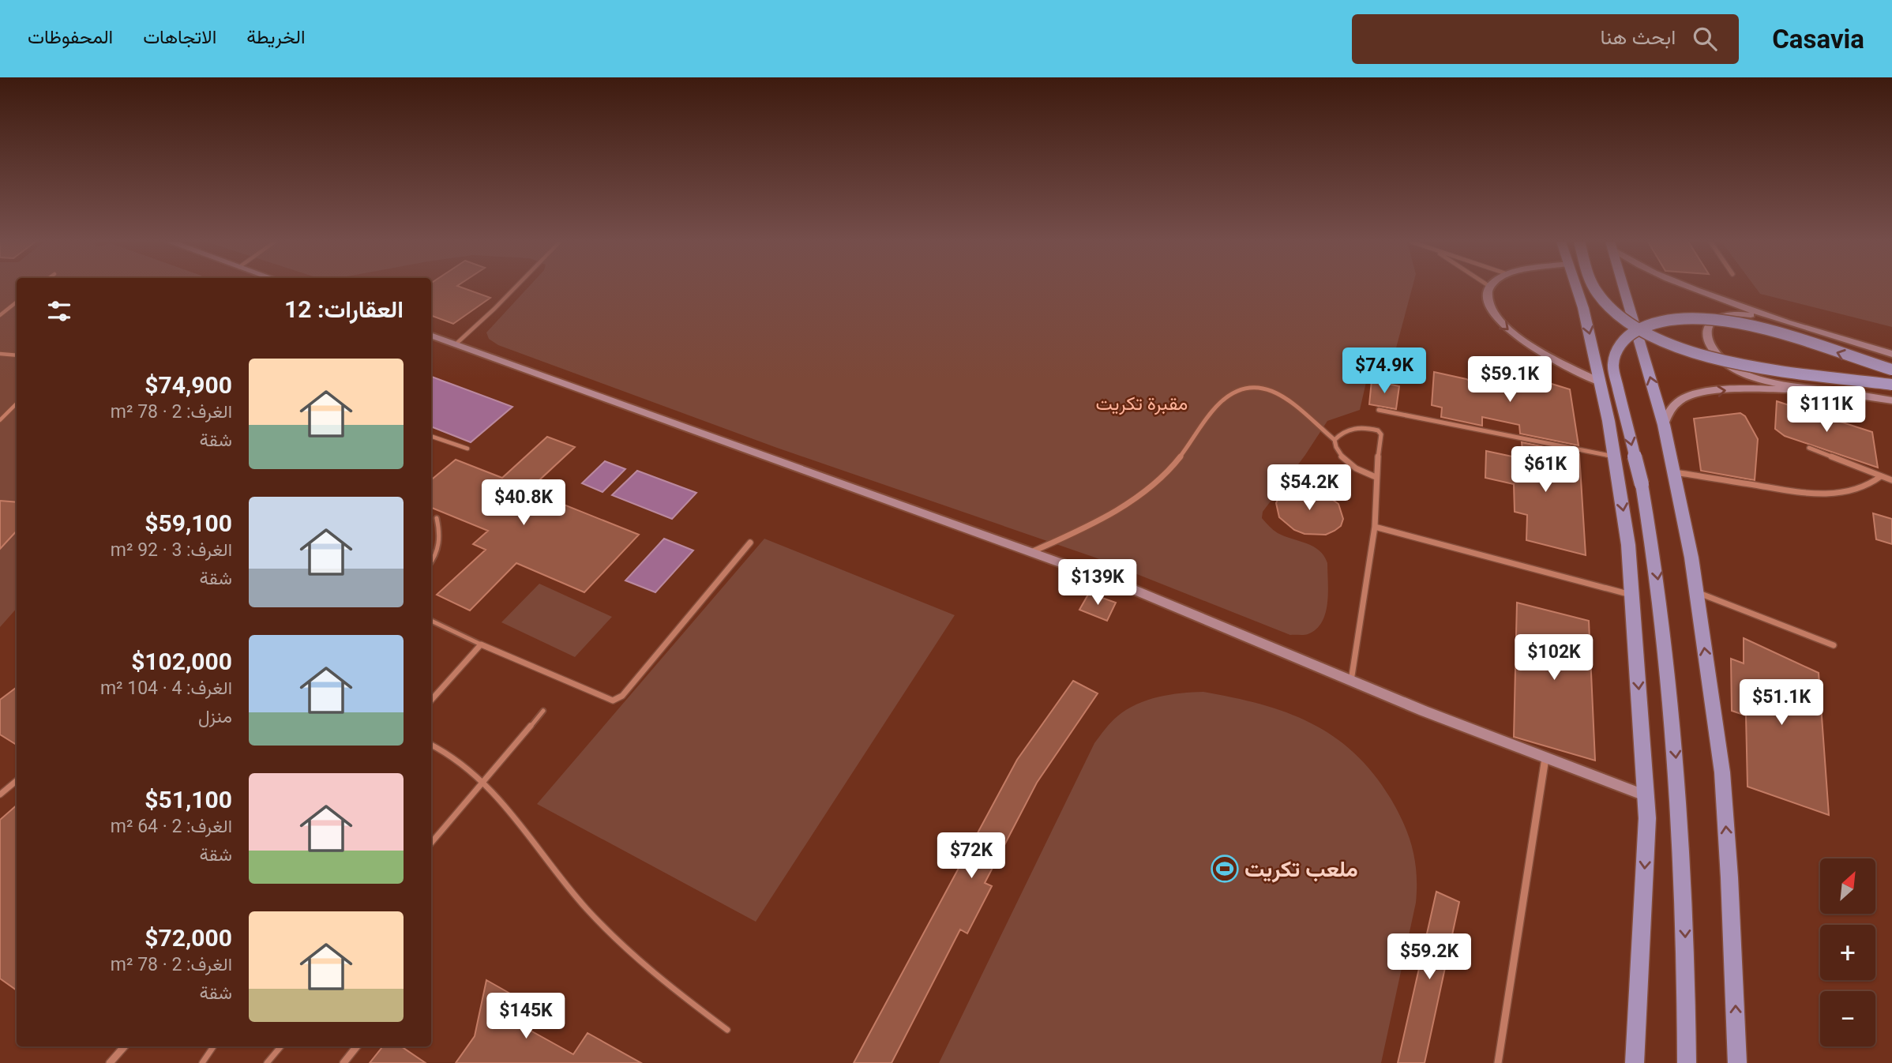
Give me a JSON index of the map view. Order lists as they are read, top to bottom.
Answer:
{
  "parks": ["مقبرة تكريت"],
  "places": {
    "sports": ["ملعب تكريت"]
  },
  "north": "top right",
  "page": {
    "header": "Casavia",
    "search": "ابحث هنا",
    "nav": ["الخريطة", "الاتجاهات", "المحفوظات"],
    "heading": "العقارات: 12",
    "list": [
      {
        "name": "$74,900",
        "note": "الغرف: 2 · 78 m² · شقة"
      },
      {
        "name": "$59,100",
        "note": "الغرف: 3 · 92 m² · شقة"
      },
      {
        "name": "$102,000",
        "note": "الغرف: 4 · 104 m² · منزل"
      },
      {
        "name": "$51,100",
        "note": "الغرف: 2 · 64 m² · شقة"
      },
      {
        "name": "$72,000",
        "note": "الغرف: 2 · 78 m² · شقة"
      }
    ],
    "price": [
      "$74.9K",
      "$59.1K",
      "$111K",
      "$61K",
      "$54.2K",
      "$40.8K",
      "$139K",
      "$102K",
      "$51.1K",
      "$72K",
      "$59.2K",
      "$145K"
    ],
    "map_buttons": ["+", "−"]
  }
}
